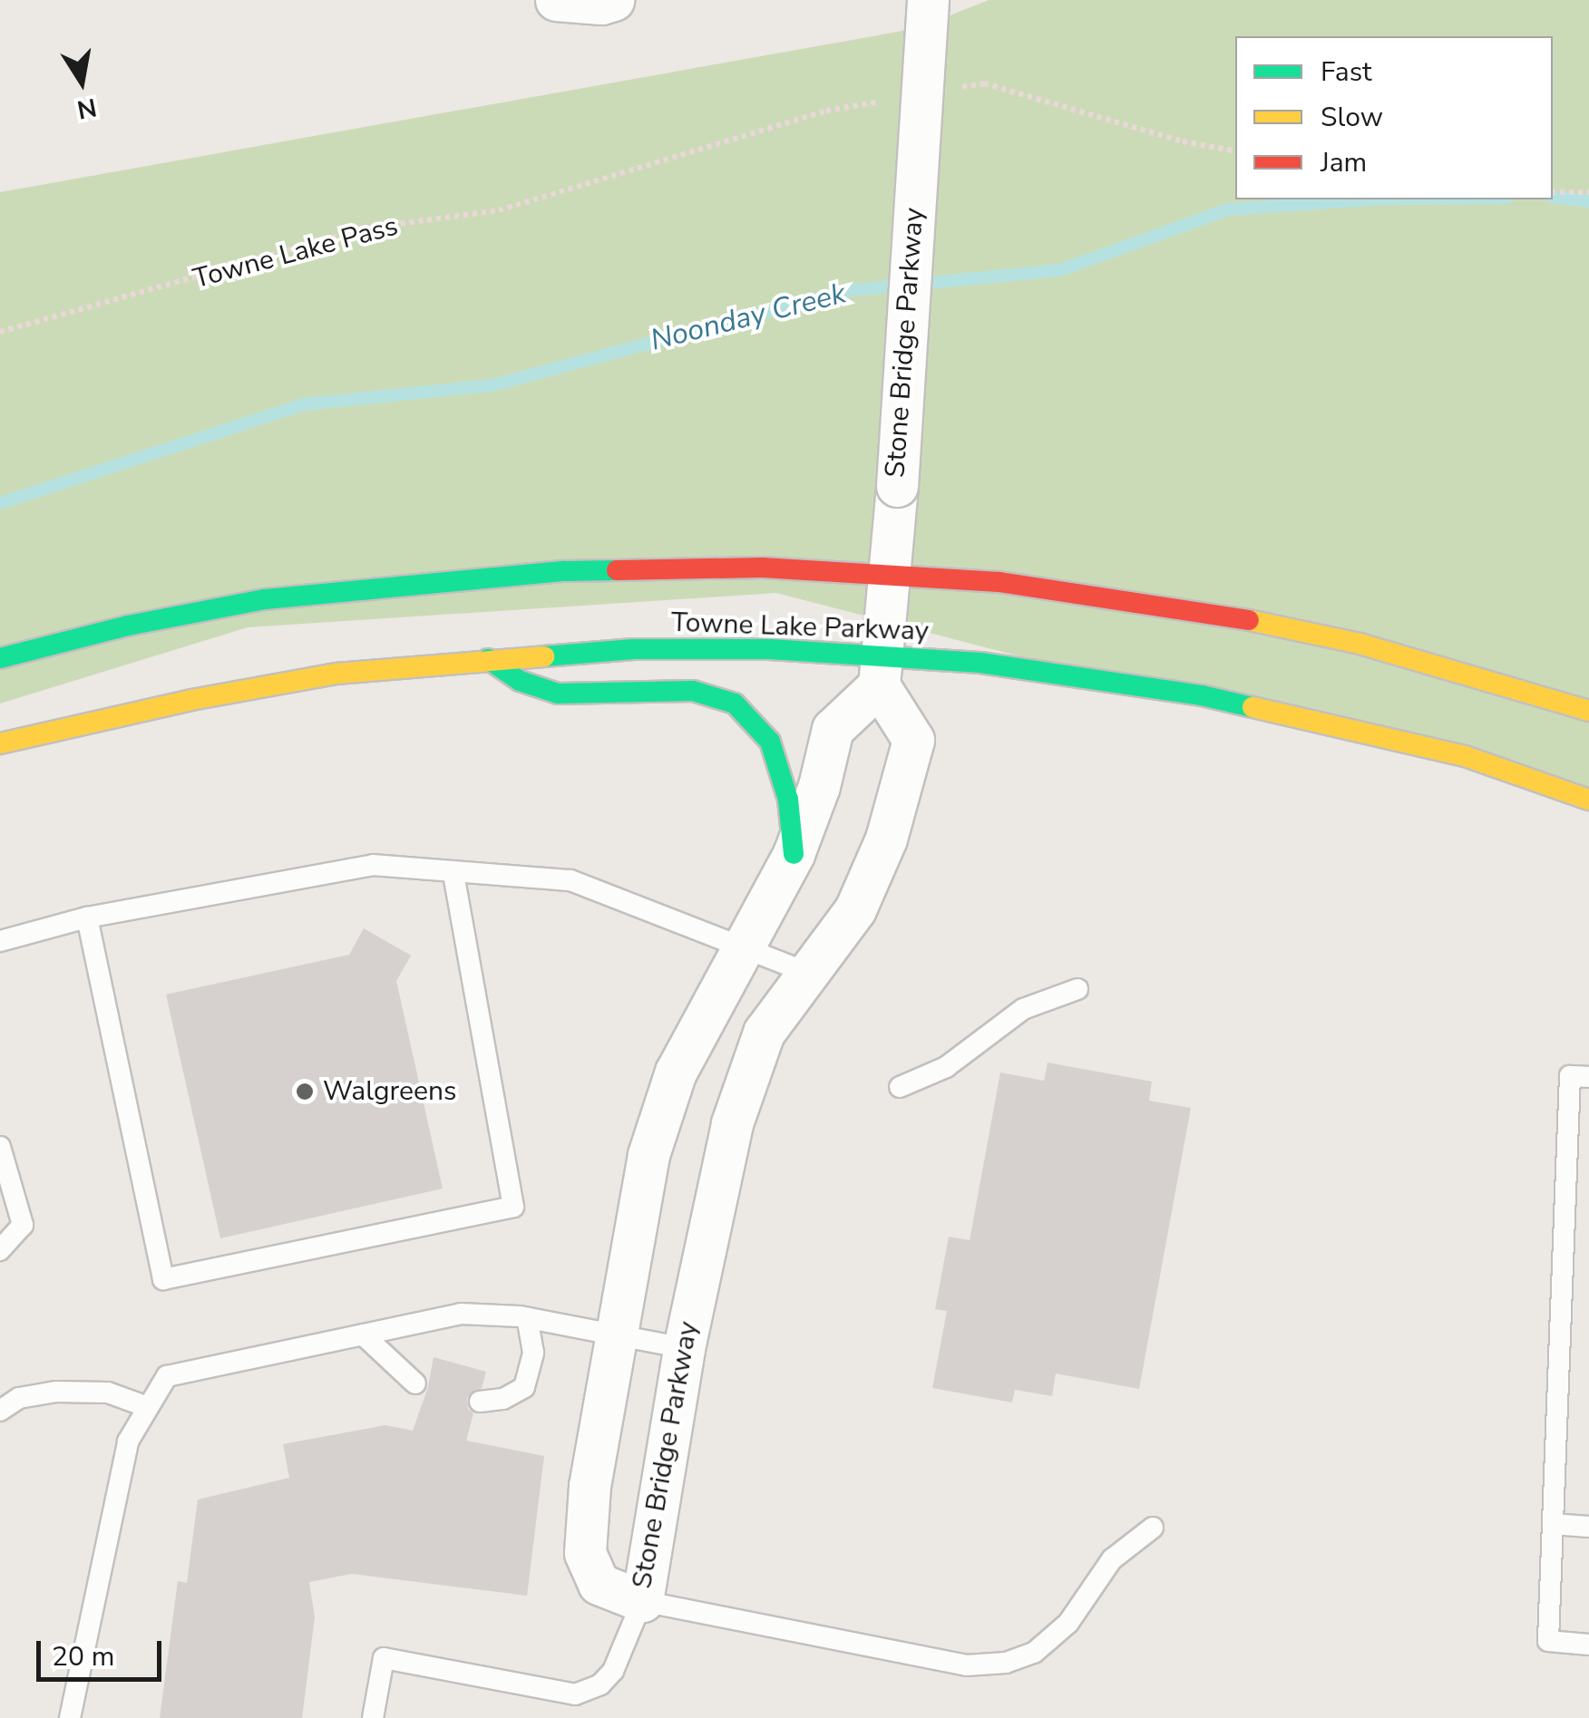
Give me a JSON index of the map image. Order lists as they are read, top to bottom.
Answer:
{
  "streets": {
    "main road": ["Towne Lake Parkway"],
    "street": ["Stone Bridge Parkway"],
    "path": ["Towne Lake Pass"]
  },
  "crossings": [
    ["Stone Bridge Parkway", "Towne Lake Parkway"]
  ],
  "water": ["Noonday Creek"],
  "places": ["Walgreens"],
  "legend": ["Fast", "Slow", "Jam"],
  "scale_bar": "20 m",
  "north": "bottom"
}
